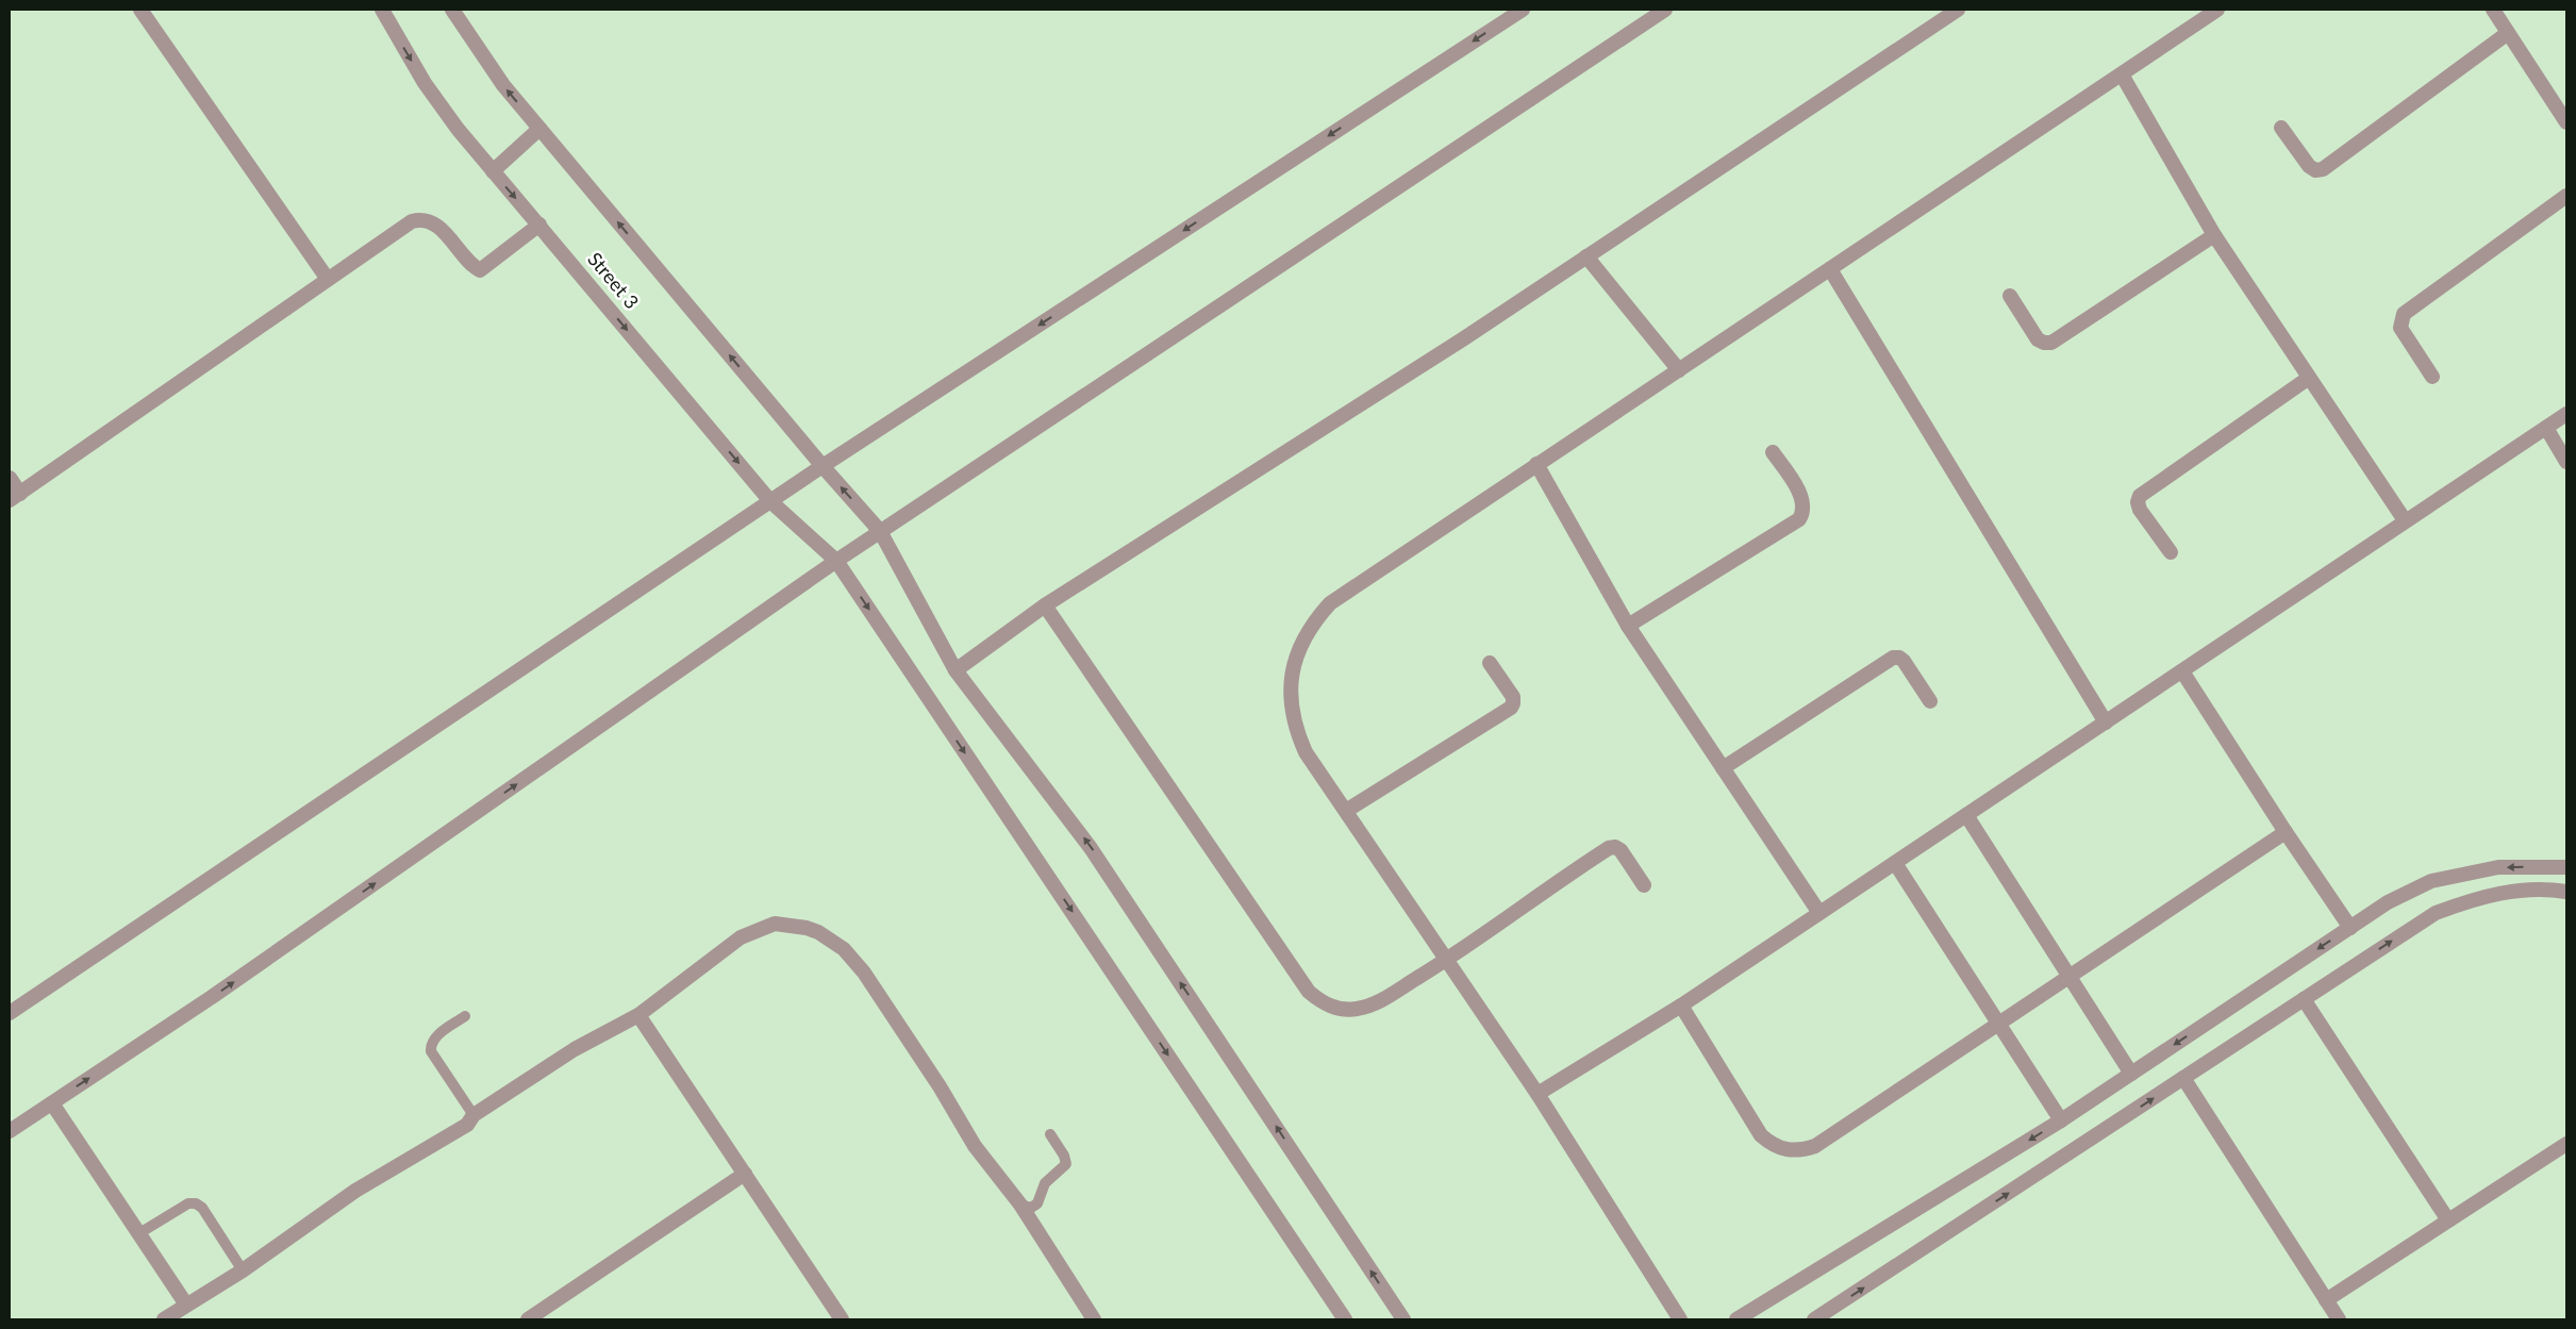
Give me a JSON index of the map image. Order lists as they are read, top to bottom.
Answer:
{
  "streets": {
    "street": ["Street 3"]
  }
}
